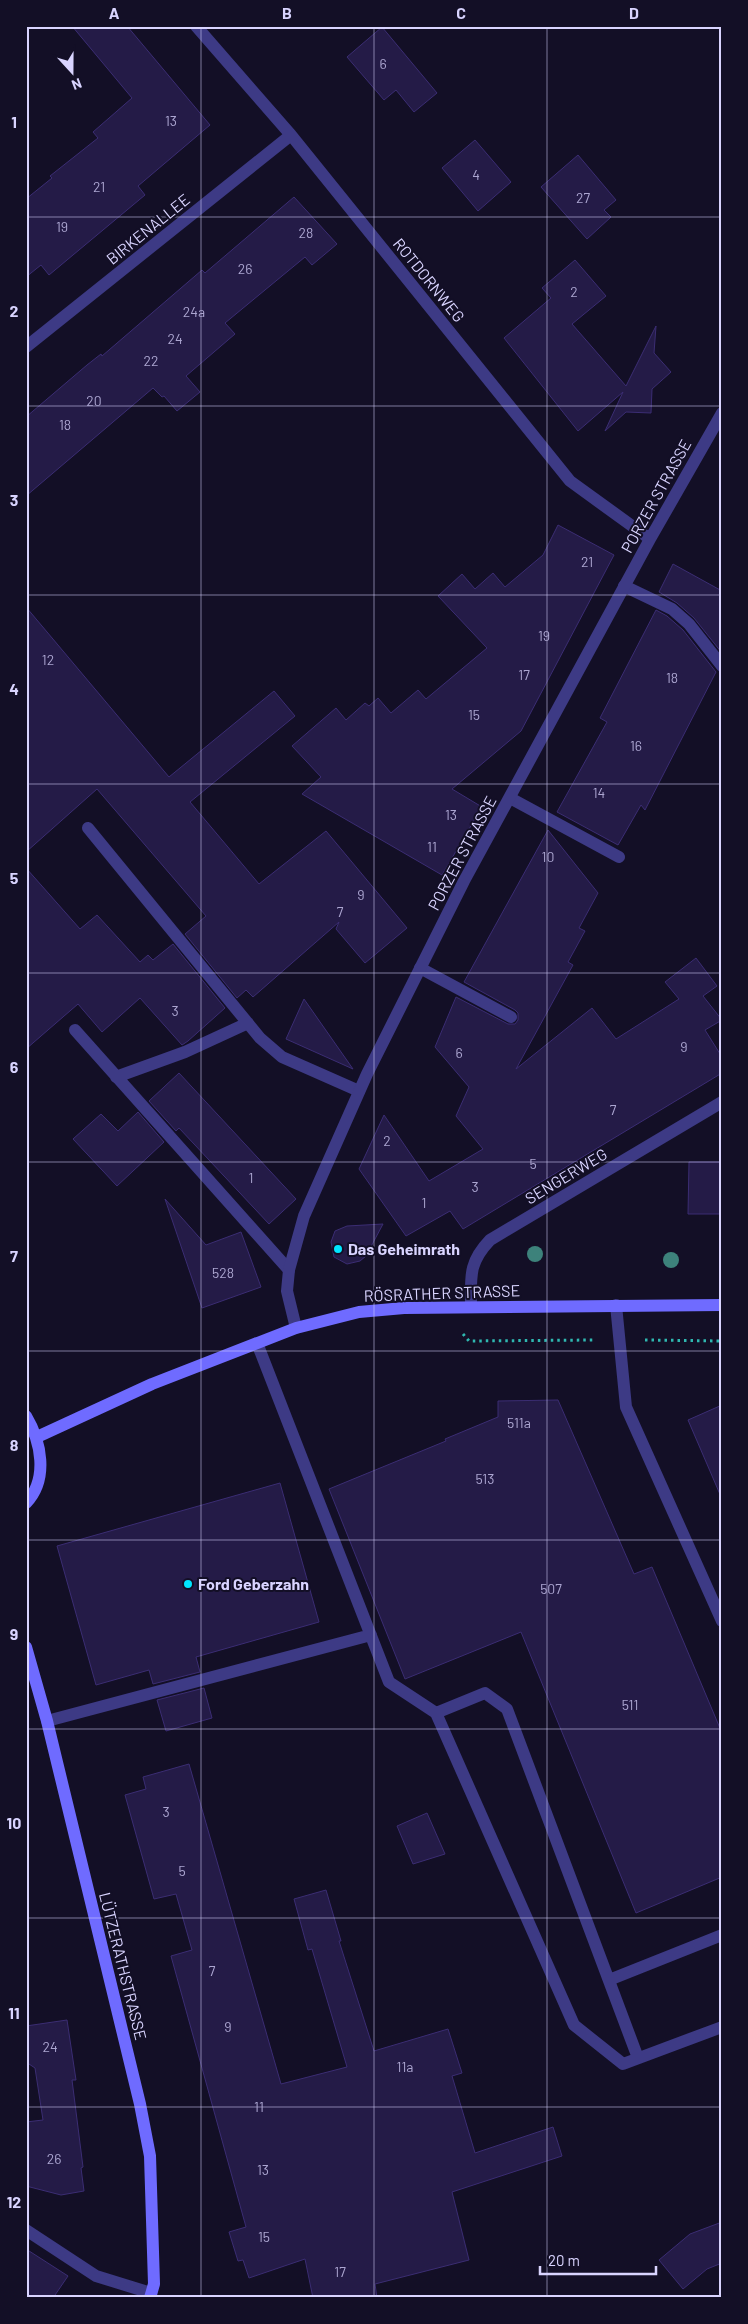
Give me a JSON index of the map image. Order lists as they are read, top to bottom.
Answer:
{
  "streets": {
    "main road": ["RÖSRATHER STRASSE", "LÜTZERATHSTRASSE"],
    "street": [
      "BIRKENALLEE",
      "ROTDORNWEG",
      "PORZER STRASSE",
      "SENGERWEG"
    ]
  },
  "crossings": [
    ["BIRKENALLEE", "ROTDORNWEG"],
    ["ROTDORNWEG", "PORZER STRASSE"],
    ["PORZER STRASSE", "RÖSRATHER STRASSE"],
    ["SENGERWEG", "RÖSRATHER STRASSE"]
  ],
  "places": ["Das Geheimrath", "Ford Geberzahn"],
  "house_numbers": [
    "6",
    "13",
    "4",
    "21",
    "27",
    "19",
    "28",
    "26",
    "2",
    "24a",
    "24",
    "22",
    "20",
    "18",
    "21",
    "19",
    "12",
    "17",
    "18",
    "15",
    "16",
    "14",
    "13",
    "11",
    "10",
    "9",
    "7",
    "3",
    "9",
    "6",
    "7",
    "2",
    "5",
    "1",
    "3",
    "1",
    "528",
    "511a",
    "513",
    "507",
    "511",
    "3",
    "5",
    "7",
    "9",
    "24",
    "11a",
    "11",
    "26",
    "13",
    "15",
    "17"
  ],
  "scale_bar": "20 m",
  "north": "bottom",
  "grid": {
    "columns": [
      "A",
      "B",
      "C",
      "D"
    ],
    "rows": [
      "1",
      "2",
      "3",
      "4",
      "5",
      "6",
      "7",
      "8",
      "9",
      "10",
      "11",
      "12"
    ]
  }
}
